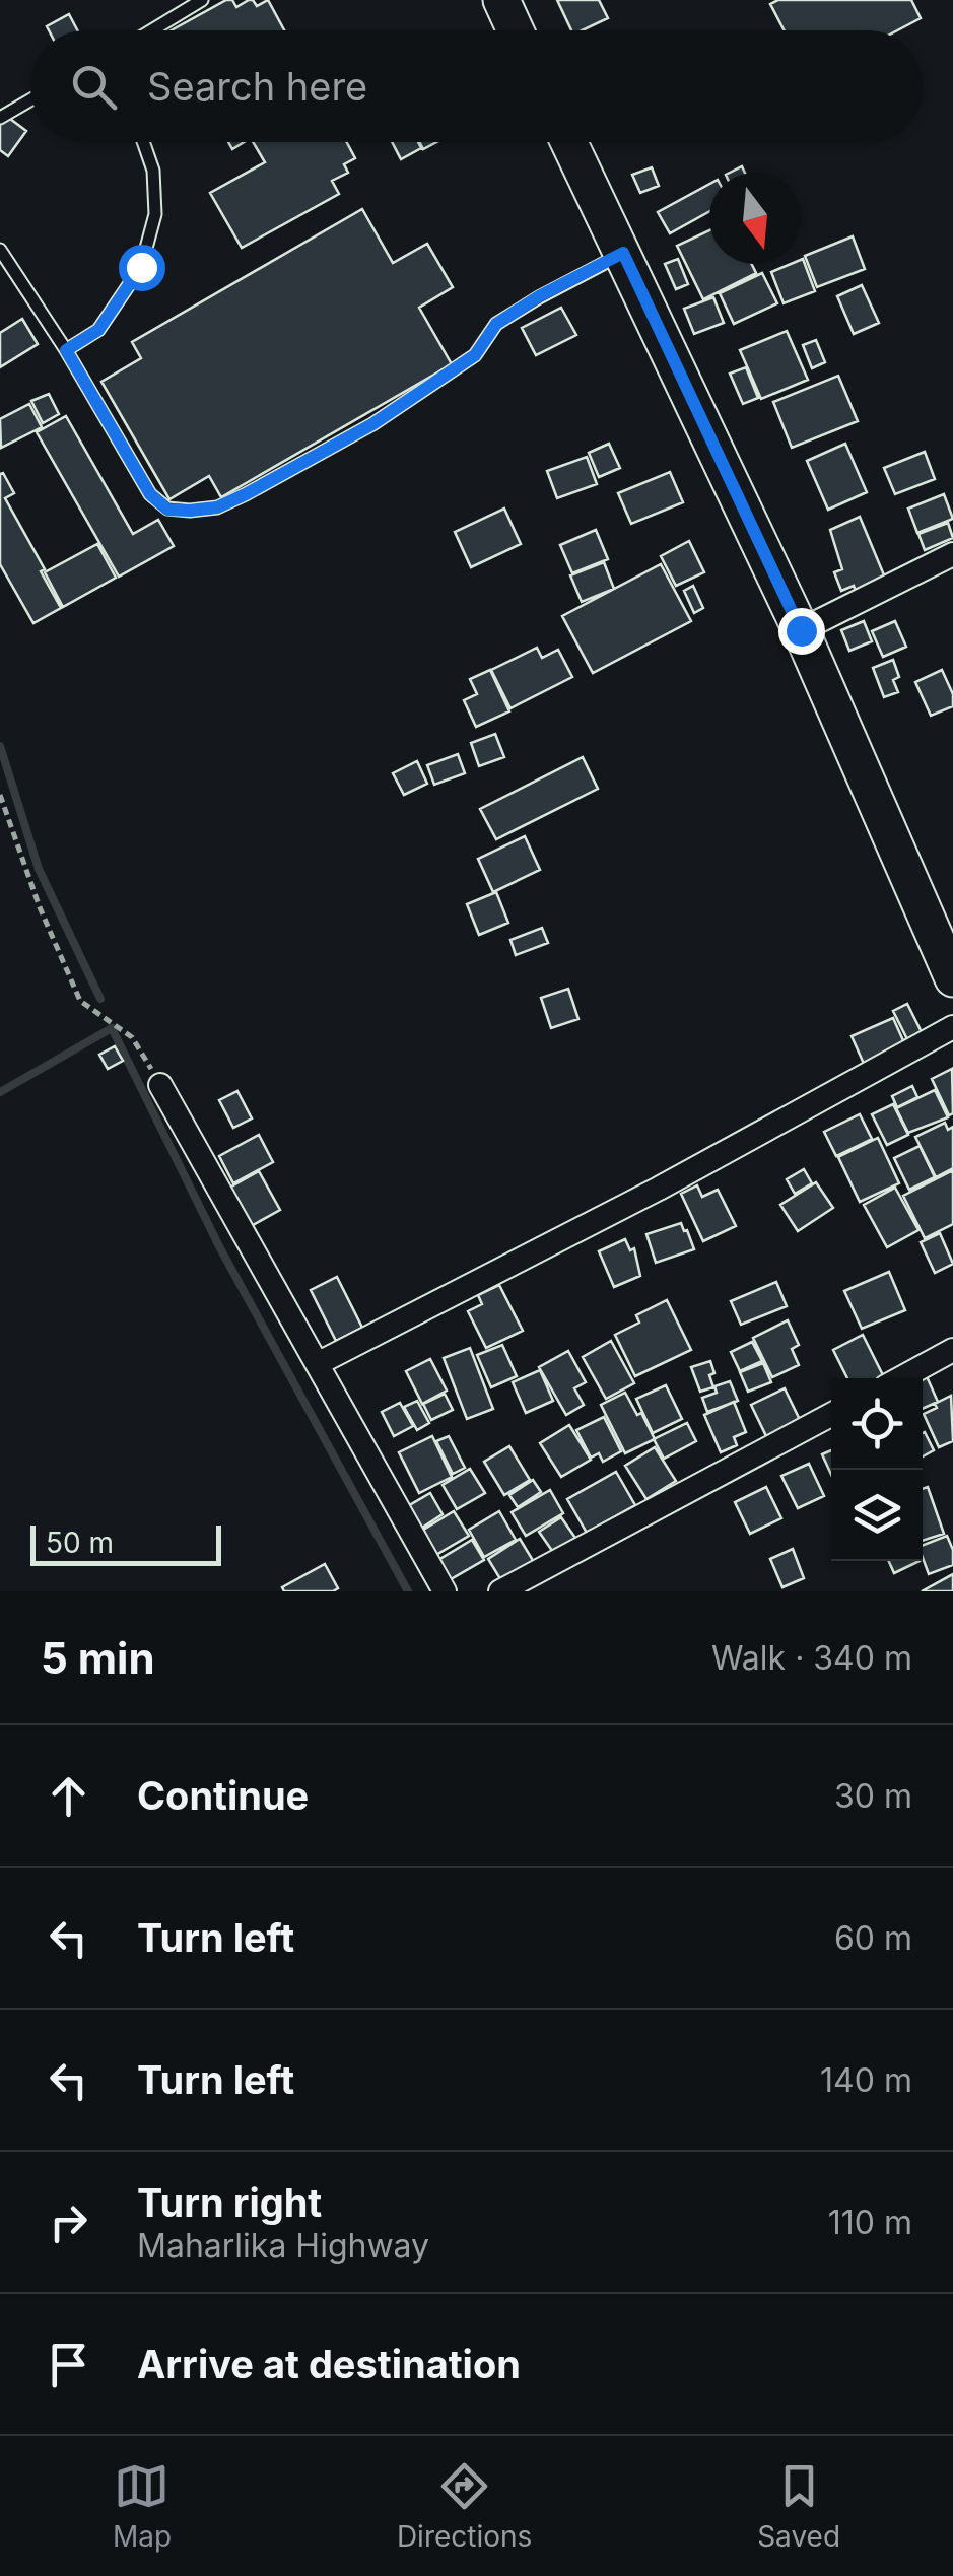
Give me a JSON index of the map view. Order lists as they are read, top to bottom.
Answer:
{
  "scale_bar": "50 m",
  "north": "bottom",
  "page": {
    "search": "Search here",
    "scale": "50 m",
    "heading": ["5 min", "Walk · 340 m"],
    "list": [
      ["Continue", "30 m"],
      ["Turn left", "60 m"],
      ["Turn left", "140 m"],
      ["Turn right", "Maharlika Highway", "110 m"],
      "Arrive at destination"
    ],
    "nav": ["Map", "Directions", "Saved"]
  }
}
